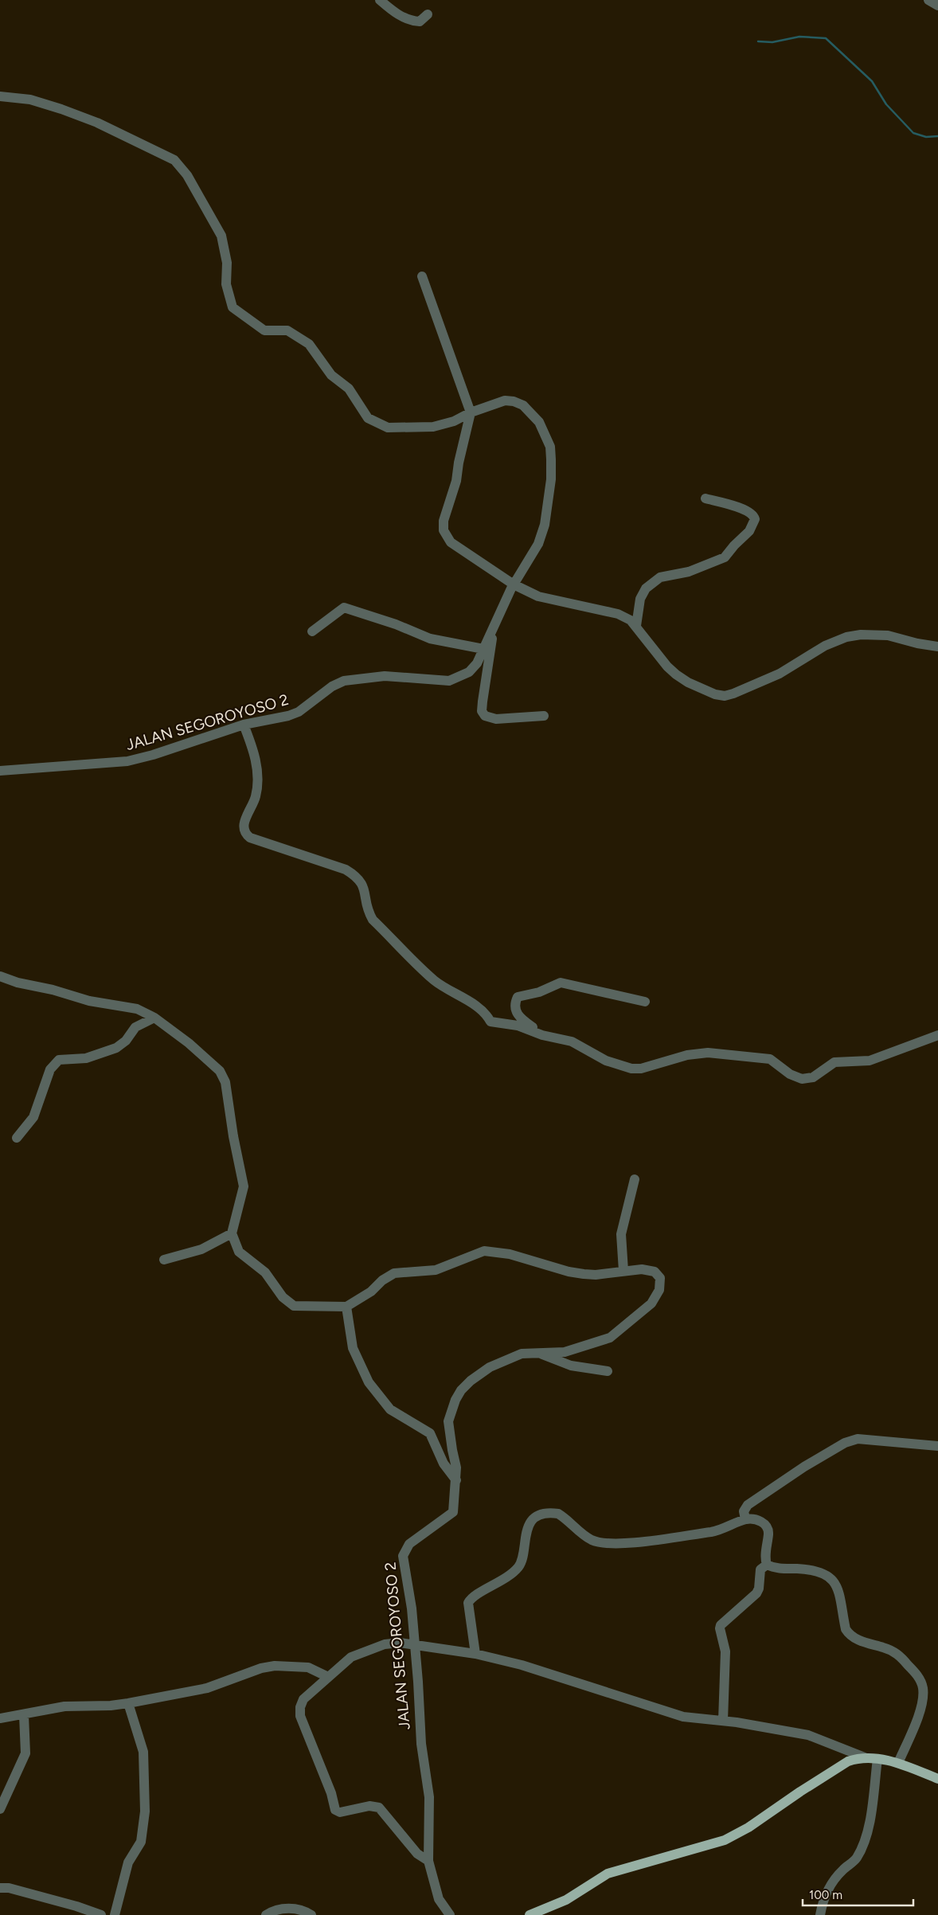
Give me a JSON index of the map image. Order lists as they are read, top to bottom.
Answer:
{
  "streets": {
    "street": ["JALAN SEGOROYOSO 2"]
  },
  "scale_bar": "100 m"
}
